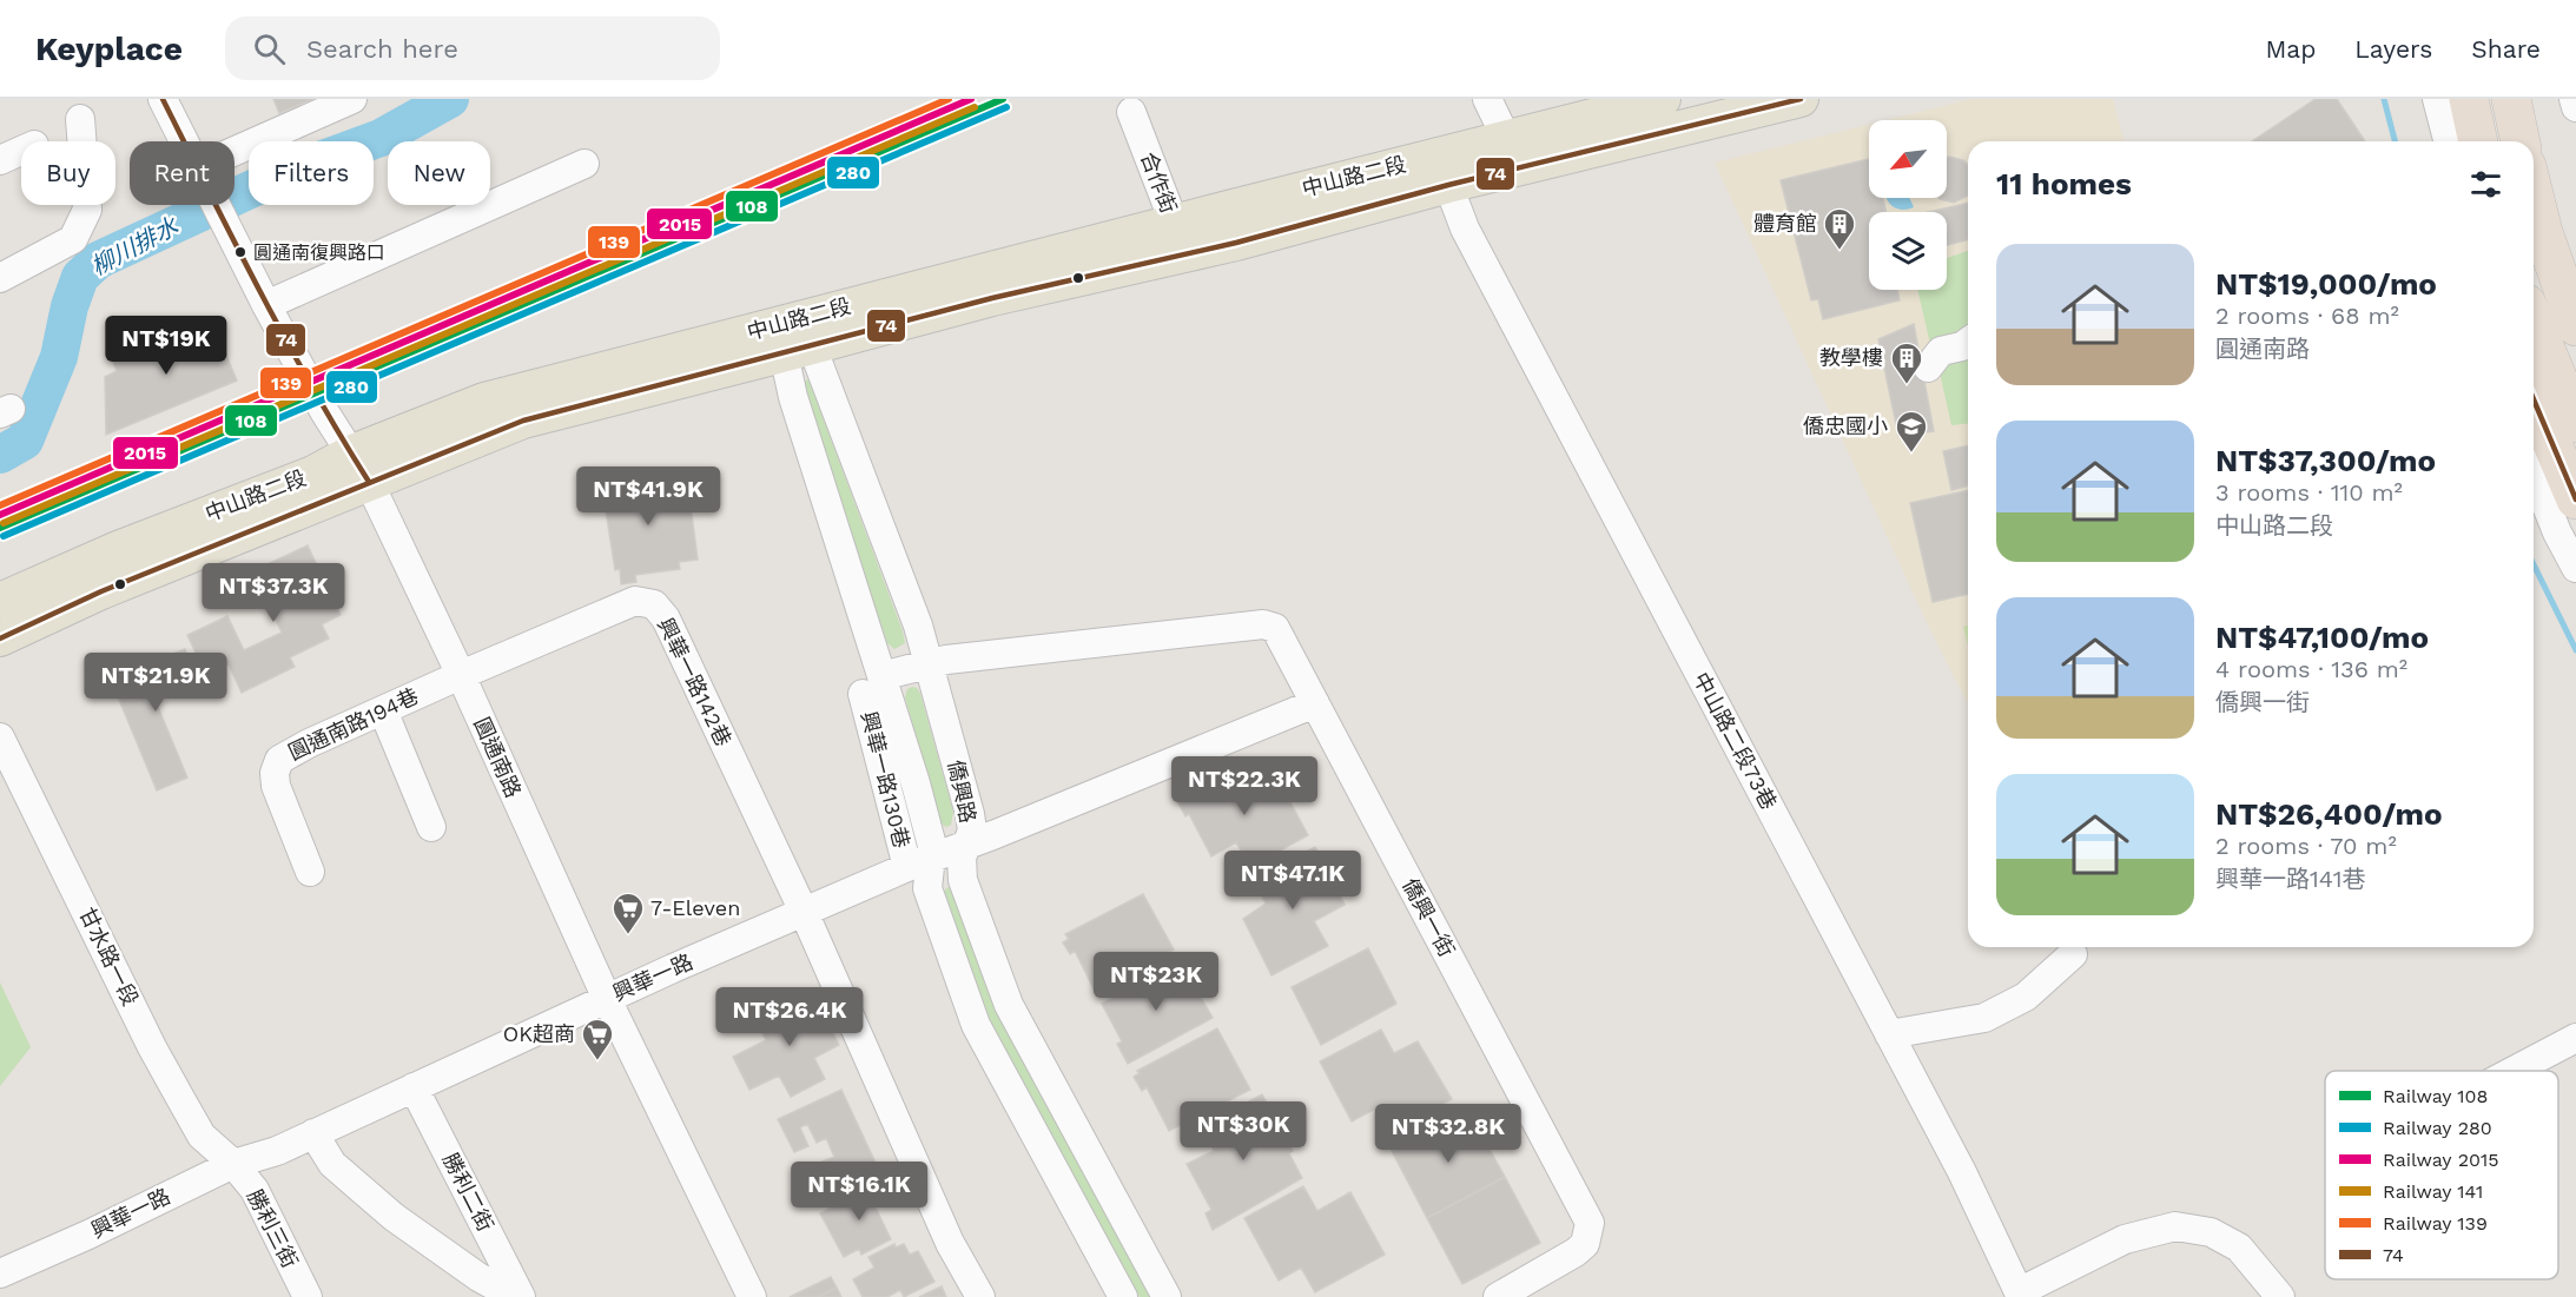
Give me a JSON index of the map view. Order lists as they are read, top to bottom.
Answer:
{
  "streets": {
    "main road": ["中山路二段"],
    "street": [
      "合作街",
      "興華一路142巷",
      "圓通南路194巷",
      "中山路二段73巷",
      "圓通南路",
      "僑興路",
      "僑興一街",
      "甘水路一段",
      "興華一路",
      "勝利二街",
      "勝利三街"
    ]
  },
  "crossings": [
    ["中山路二段", "合作街"],
    ["中山路二段", "中山路二段73巷"],
    ["中山路二段", "圓通南路"],
    ["中山路二段", "僑興路"],
    ["興華一路142巷", "圓通南路194巷"],
    ["興華一路142巷", "圓通南路"],
    ["興華一路142巷", "興華一路"],
    ["圓通南路194巷", "圓通南路"],
    ["圓通南路", "興華一路"],
    ["僑興路", "僑興一街"],
    ["僑興路", "興華一路"],
    ["僑興一街", "興華一路"],
    ["甘水路一段", "興華一路"],
    ["甘水路一段", "勝利三街"],
    ["興華一路", "勝利二街"],
    ["興華一路", "勝利三街"]
  ],
  "water": ["柳川排水"],
  "places": {
    "building": ["體育館", "教學樓"],
    "other": ["圓通南復興路口"],
    "school or university": ["僑忠國小"],
    "supermarket": ["7-Eleven", "OK超商"]
  },
  "lines": [
    "rail line 108",
    "rail line 2015",
    "rail line 139",
    "transit line 74",
    "rail line 280",
    "rail line 141"
  ],
  "legend": [
    "Railway 108",
    "Railway 280",
    "Railway 2015",
    "Railway 141",
    "Railway 139",
    "74"
  ],
  "north": "bottom left",
  "page": {
    "header": "Keyplace",
    "search": "Search here",
    "nav": ["Map", "Layers", "Share"],
    "chip": [
      "Buy",
      "Rent",
      "Filters",
      "New"
    ],
    "heading": "11 homes",
    "list": [
      {
        "name": "NT$19,000/mo",
        "note": "2 rooms · 68 m² · 圓通南路"
      },
      {
        "name": "NT$37,300/mo",
        "note": "3 rooms · 110 m² · 中山路二段"
      },
      {
        "name": "NT$47,100/mo",
        "note": "4 rooms · 136 m² · 僑興一街"
      },
      {
        "name": "NT$26,400/mo",
        "note": "2 rooms · 70 m² · 興華一路141巷"
      }
    ],
    "price": [
      "NT$19K",
      "NT$41.9K",
      "NT$37.3K",
      "NT$21.9K",
      "NT$22.3K",
      "NT$47.1K",
      "NT$23K",
      "NT$26.4K",
      "NT$30K",
      "NT$32.8K",
      "NT$16.1K"
    ]
  }
}
